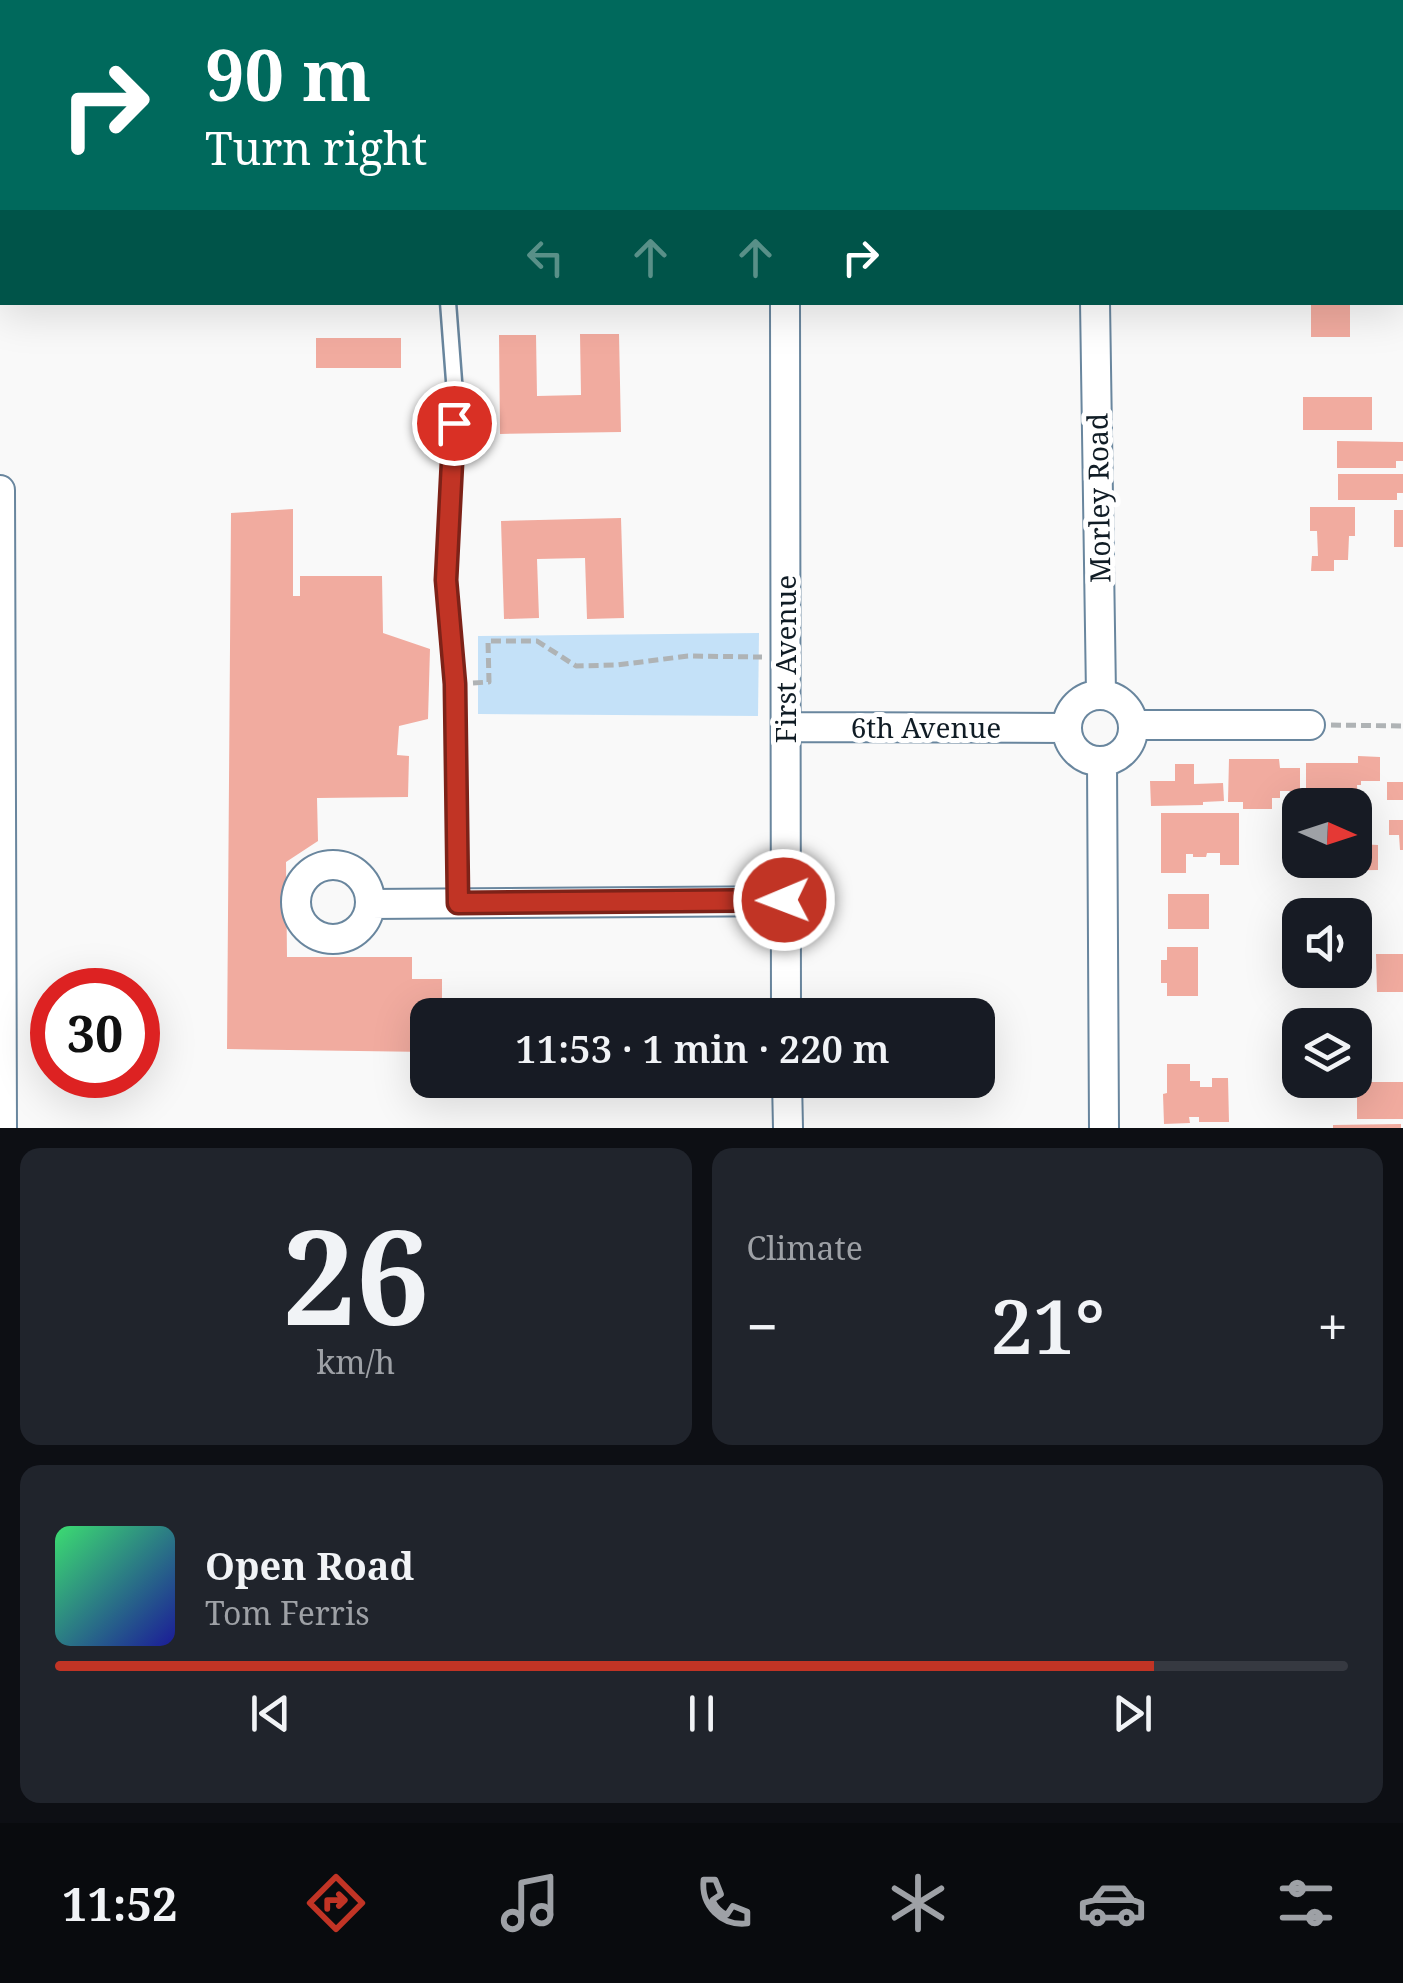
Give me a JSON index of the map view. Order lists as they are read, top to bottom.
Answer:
{
  "streets": {
    "street": ["Morley Road", "First Avenue", "6th Avenue"]
  },
  "crossings": [
    ["Morley Road", "6th Avenue"],
    ["First Avenue", "6th Avenue"]
  ],
  "north": "right",
  "page": {
    "turn": ["90 m", "Turn right"],
    "limit": "30",
    "trip": "11:53 · 1 min · 220 m",
    "tile": [
      ["26", "km/h"],
      "Climate"
    ],
    "heat": ["−", "21°", "+"],
    "song": ["Open Road", "Tom Ferris"],
    "tabs": "11:52"
  }
}
